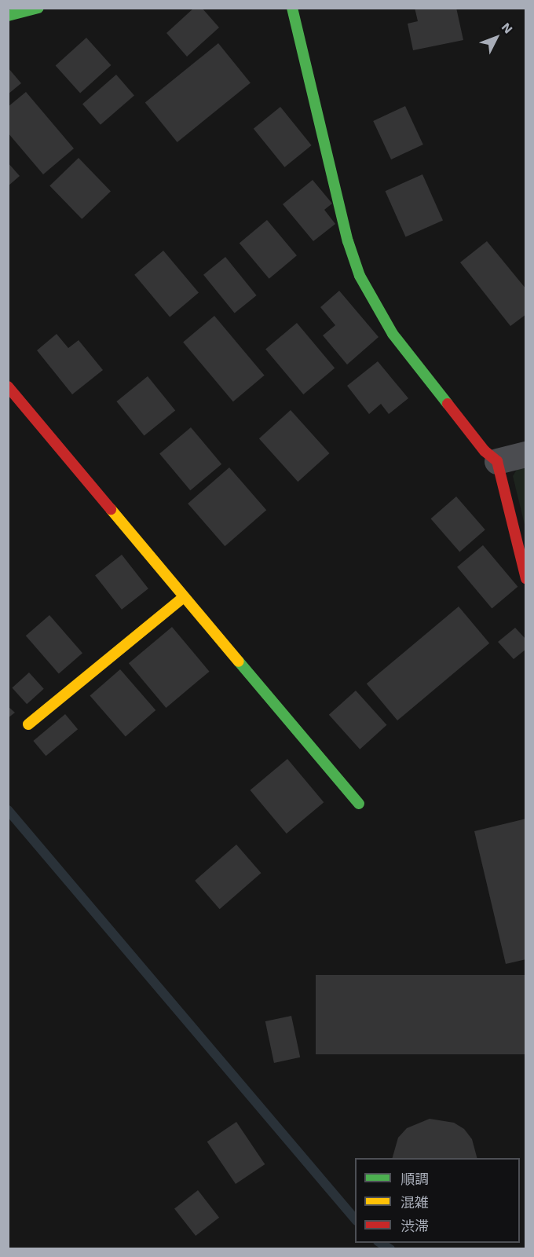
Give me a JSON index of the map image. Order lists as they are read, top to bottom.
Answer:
{
  "legend": ["順調", "混雑", "渋滞"],
  "north": "top right"
}
